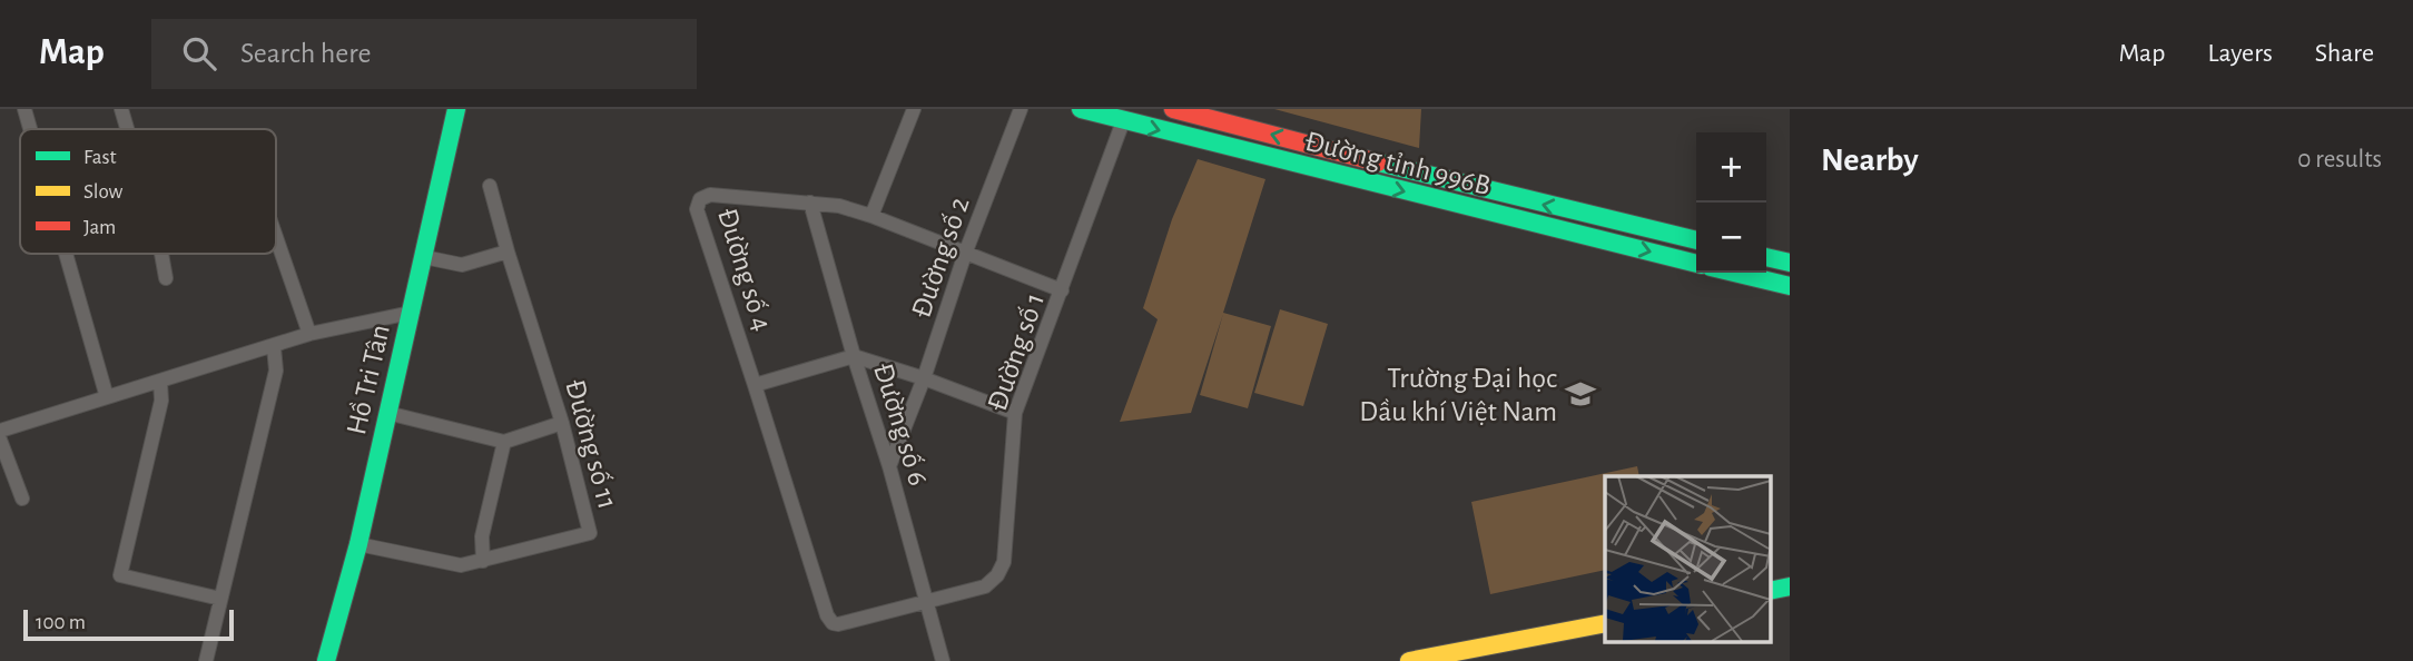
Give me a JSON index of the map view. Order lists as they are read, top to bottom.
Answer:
{
  "streets": {
    "main road": ["Đường tỉnh 996B", "Hồ Tri Tân"],
    "street": [
      "Đường số 2",
      "Đường số 4",
      "Đường số 1",
      "Đường số 6",
      "Đường số 11"
    ]
  },
  "crossings": [
    ["Đường tỉnh 996B", "Đường số 1"],
    ["Đường số 2", "Đường số 4"],
    ["Đường số 2", "Đường số 6"],
    ["Đường số 4", "Đường số 1"],
    ["Đường số 4", "Đường số 6"],
    ["Đường số 1", "Đường số 6"],
    ["Hồ Tri Tân", "Đường số 11"]
  ],
  "places": {
    "school or university": ["Trường Đại học Dầu khí Việt Nam"]
  },
  "legend": ["Fast", "Slow", "Jam"],
  "scale_bar": "100 m",
  "page": {
    "header": "Map",
    "search": "Search here",
    "nav": ["Map", "Layers", "Share"],
    "heading": ["Nearby", "0 results"],
    "map_buttons": ["+", "−"],
    "scale": "100 m"
  }
}
